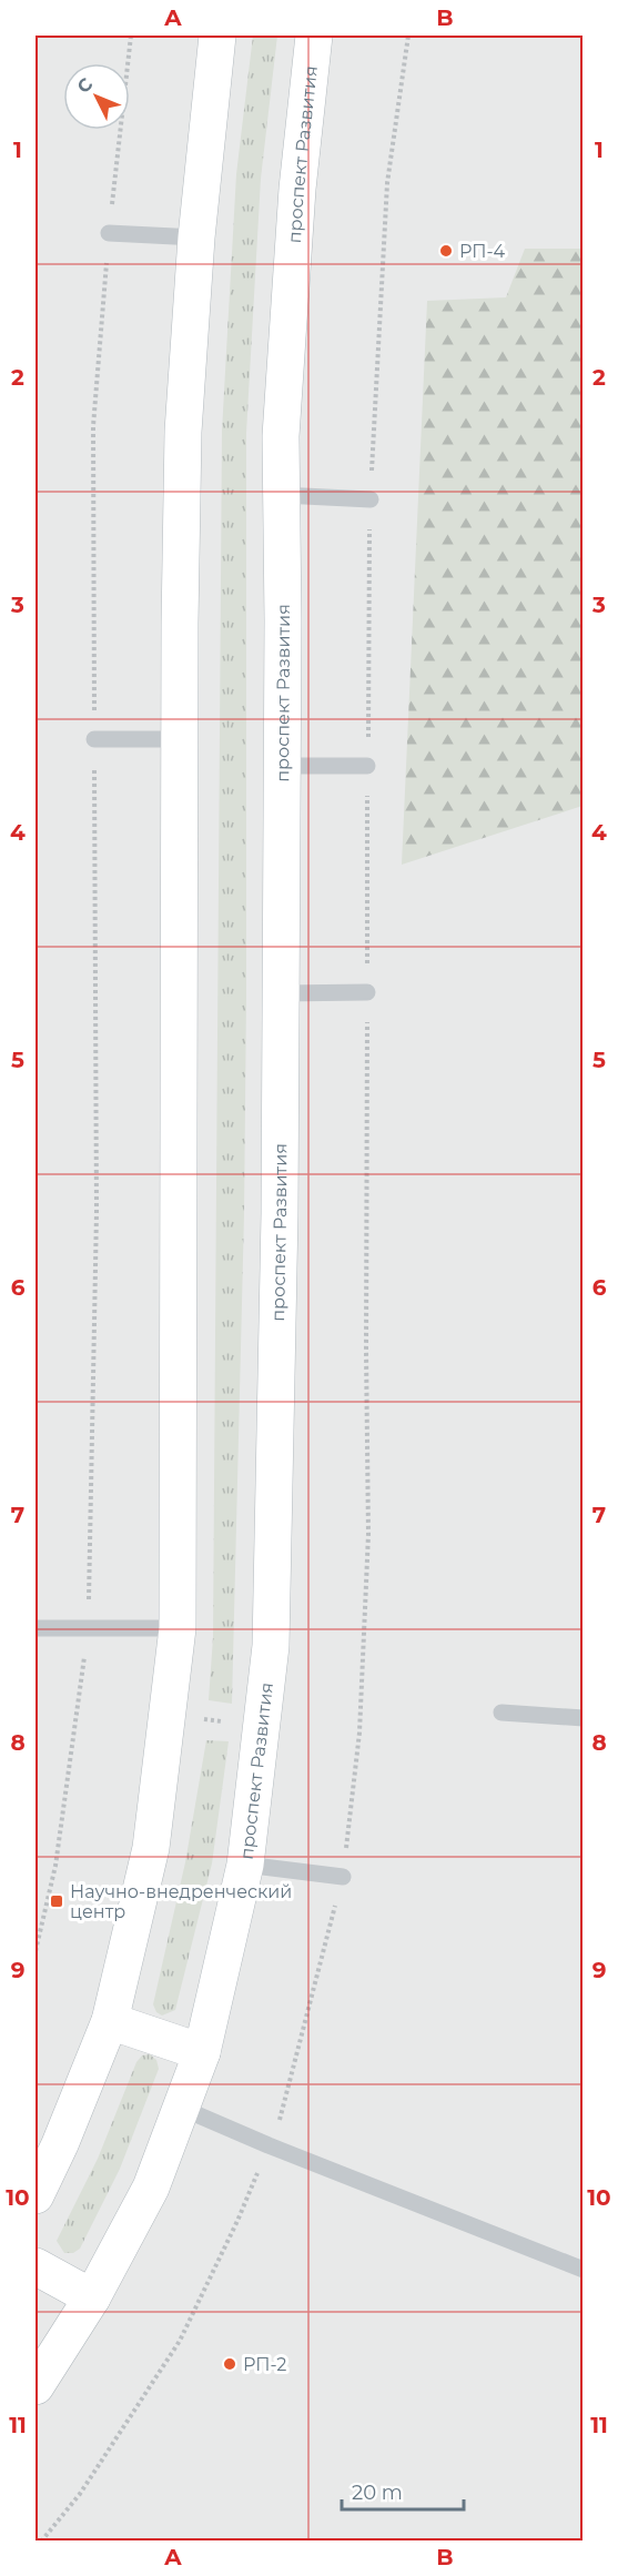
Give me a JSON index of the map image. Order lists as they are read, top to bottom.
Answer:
{
  "streets": {
    "street": ["проспект Развития"]
  },
  "places": {
    "other": ["РП-4", "РП-2"],
    "transit": ["Научно-внедренческий центр"]
  },
  "scale_bar": "20 m",
  "north": "top left",
  "grid": {
    "columns": ["A", "B"],
    "rows": [
      "1",
      "2",
      "3",
      "4",
      "5",
      "6",
      "7",
      "8",
      "9",
      "10",
      "11"
    ]
  }
}
